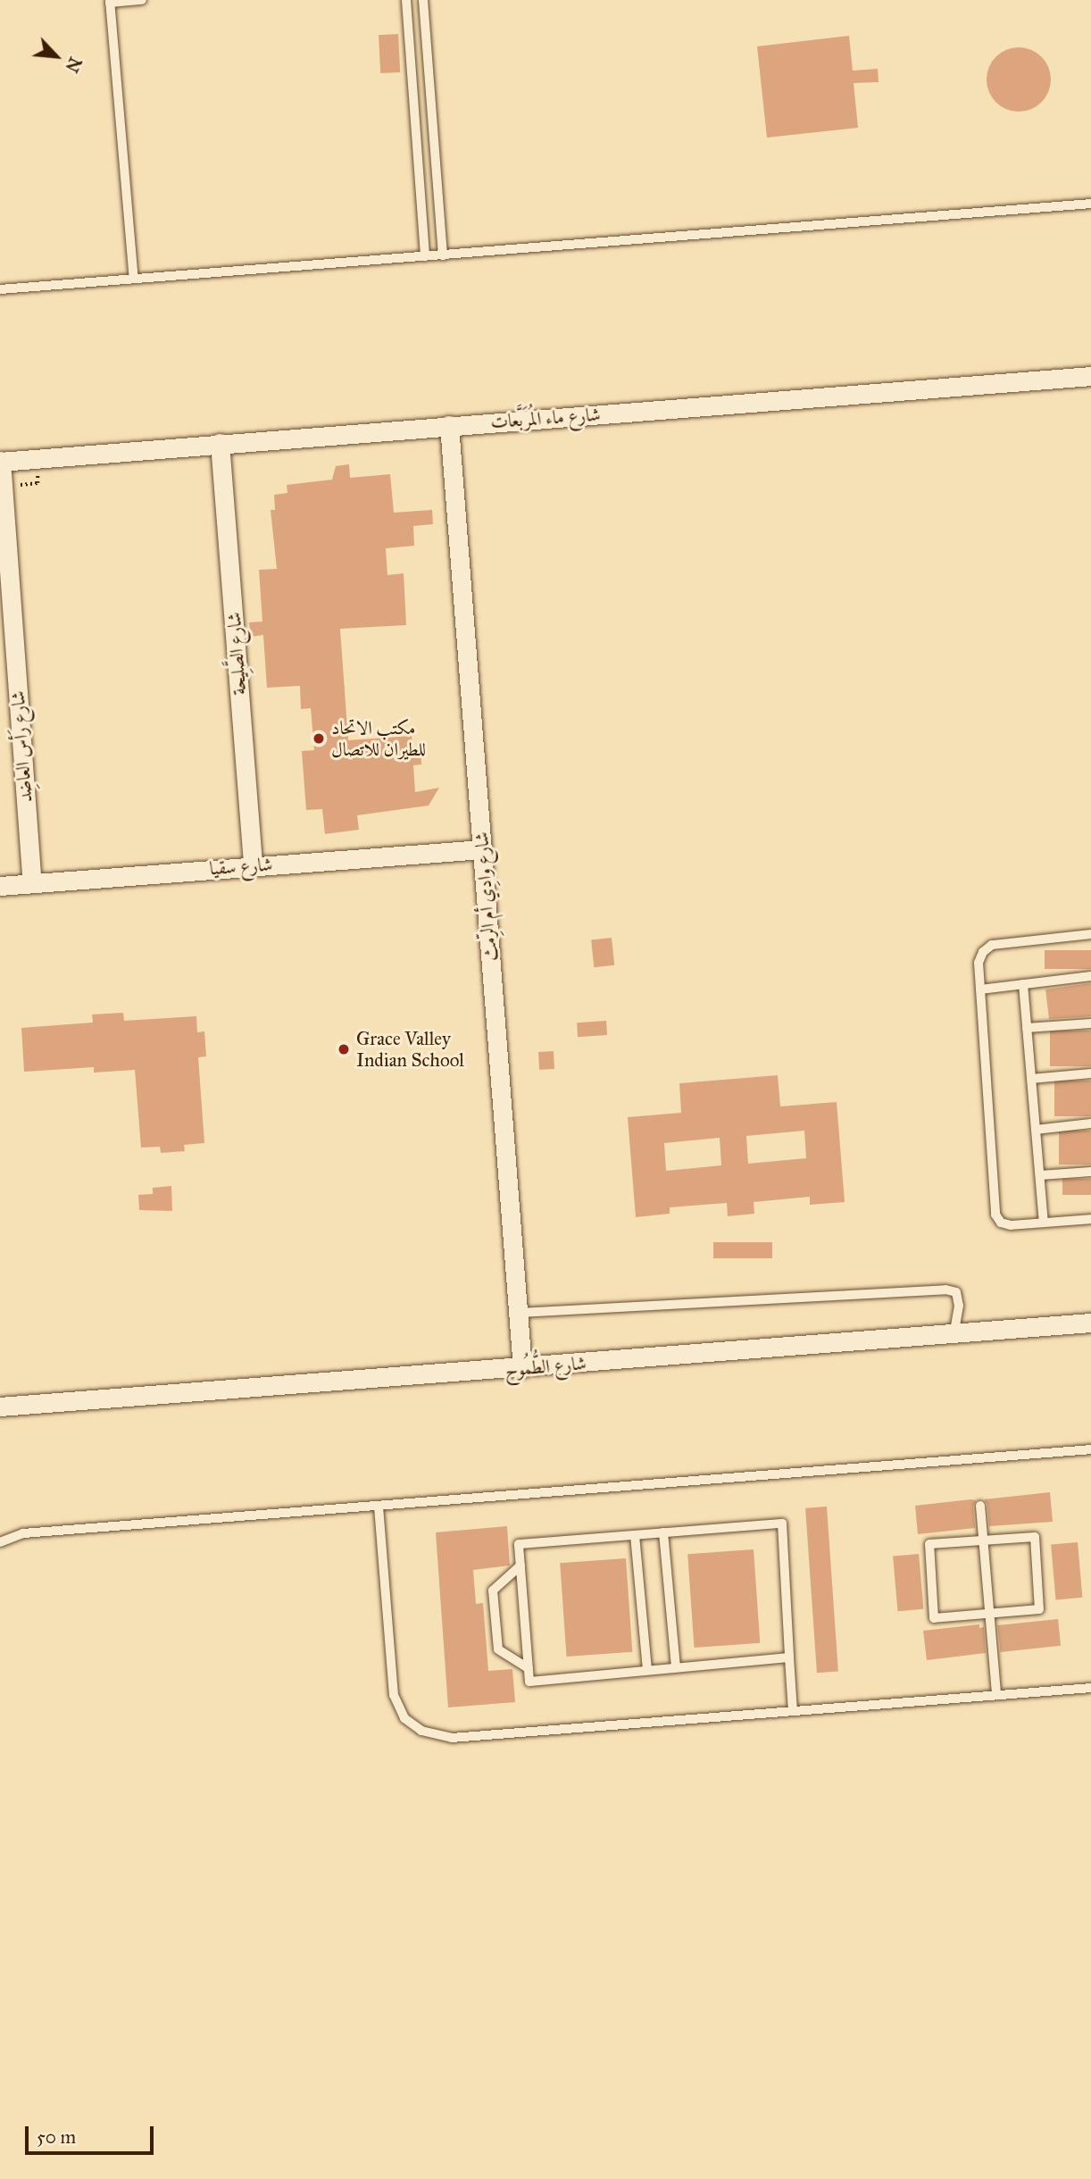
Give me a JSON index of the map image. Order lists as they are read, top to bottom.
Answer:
{
  "streets": {
    "street": [
      "شارع ماء المُرَبَّعات",
      "شارع الصَّلِيحة",
      "شارع رَأس العاضِد",
      "شارع سقيا",
      "شارع وادِي أم الرِّمث",
      "شارع الطُّمُوح"
    ]
  },
  "crossings": [
    ["شارع ماء المُرَبَّعات", "شارع الصَّلِيحة"],
    ["شارع ماء المُرَبَّعات", "شارع رَأس العاضِد"],
    ["شارع ماء المُرَبَّعات", "شارع وادِي أم الرِّمث"],
    ["شارع الصَّلِيحة", "شارع سقيا"],
    ["شارع رَأس العاضِد", "شارع سقيا"],
    ["شارع سقيا", "شارع وادِي أم الرِّمث"],
    ["شارع وادِي أم الرِّمث", "شارع الطُّمُوح"]
  ],
  "places": ["مكتب الاتحاد للطيران للاتصال", "Grace Valley Indian School"],
  "scale_bar": "50 m",
  "north": "bottom right"
}
